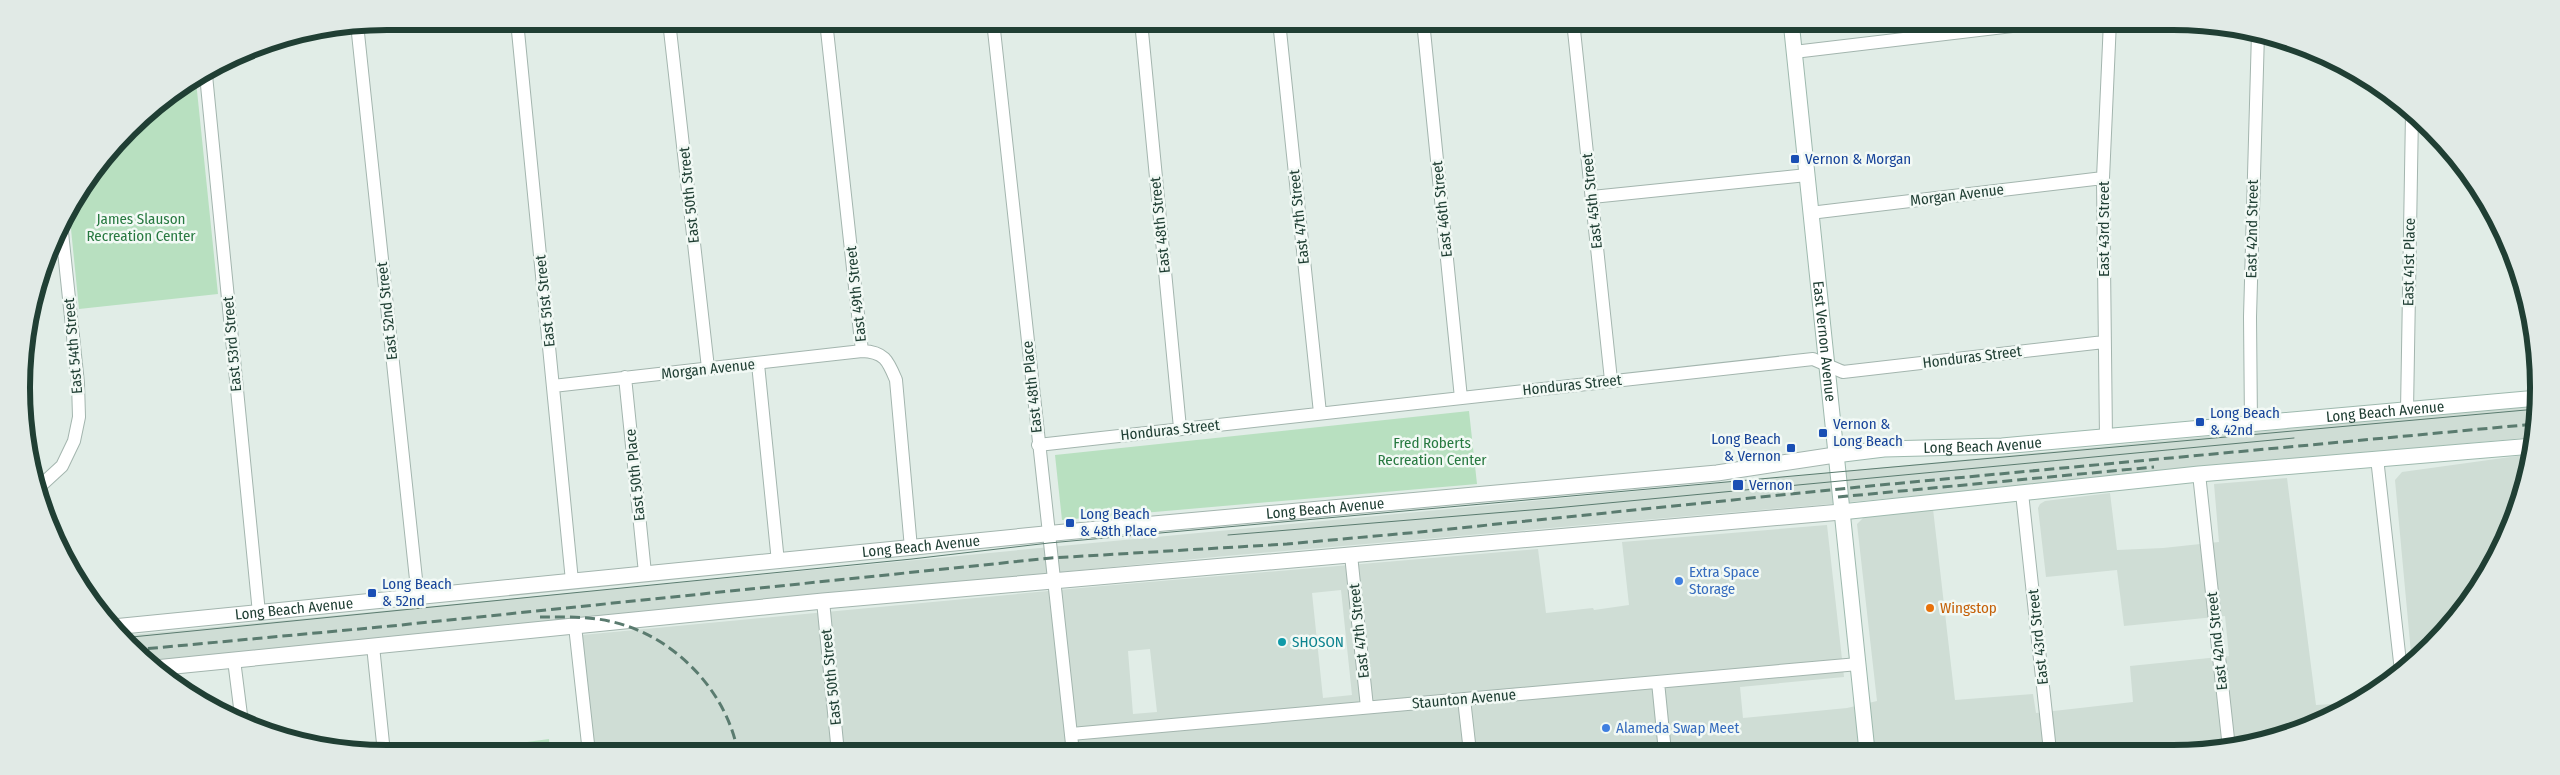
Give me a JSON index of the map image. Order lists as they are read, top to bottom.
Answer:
{
  "streets": {
    "street": [
      "East 50th Street",
      "Morgan Avenue",
      "East 45th Street",
      "East 46th Street",
      "East 47th Street",
      "East 48th Street",
      "East 43rd Street",
      "East 42nd Street",
      "East 41st Place",
      "East 49th Street",
      "East 51st Street",
      "East 52nd Street",
      "East Vernon Avenue",
      "East 53rd Street",
      "East 54th Street",
      "Honduras Street",
      "East 48th Place",
      "Long Beach Avenue",
      "East 50th Place",
      "Staunton Avenue"
    ]
  },
  "crossings": [
    ["East 50th Street", "Morgan Avenue"],
    ["Morgan Avenue", "East 43rd Street"],
    ["Morgan Avenue", "East 49th Street"],
    ["Morgan Avenue", "East 51st Street"],
    ["Morgan Avenue", "East Vernon Avenue"],
    ["Morgan Avenue", "East 50th Place"],
    ["East 45th Street", "Honduras Street"],
    ["East 46th Street", "Honduras Street"],
    ["East 47th Street", "Honduras Street"],
    ["East 47th Street", "Staunton Avenue"],
    ["East 48th Street", "Honduras Street"],
    ["East 43rd Street", "Honduras Street"],
    ["East 43rd Street", "Long Beach Avenue"],
    ["East 42nd Street", "Long Beach Avenue"],
    ["East 41st Place", "Long Beach Avenue"],
    ["East 49th Street", "Long Beach Avenue"],
    ["East 51st Street", "Long Beach Avenue"],
    ["East 52nd Street", "Long Beach Avenue"],
    ["East Vernon Avenue", "Honduras Street"],
    ["East Vernon Avenue", "Long Beach Avenue"],
    ["East Vernon Avenue", "Staunton Avenue"],
    ["East 53rd Street", "Long Beach Avenue"],
    ["Honduras Street", "East 48th Place"],
    ["East 48th Place", "Long Beach Avenue"],
    ["East 48th Place", "Staunton Avenue"],
    ["Long Beach Avenue", "East 50th Place"]
  ],
  "parks": ["James Slauson Recreation Center", "Fred Roberts Recreation Center"],
  "places": {
    "transit": [
      "Vernon & Morgan",
      "Long Beach & 42nd",
      "Vernon & Long Beach",
      "Long Beach & Vernon",
      "Vernon",
      "Long Beach & 48th Place",
      "Long Beach & 52nd"
    ],
    "other": [
      "Extra Space Storage",
      "Wingstop",
      "SHOSON",
      "Alameda Swap Meet"
    ]
  }
}
